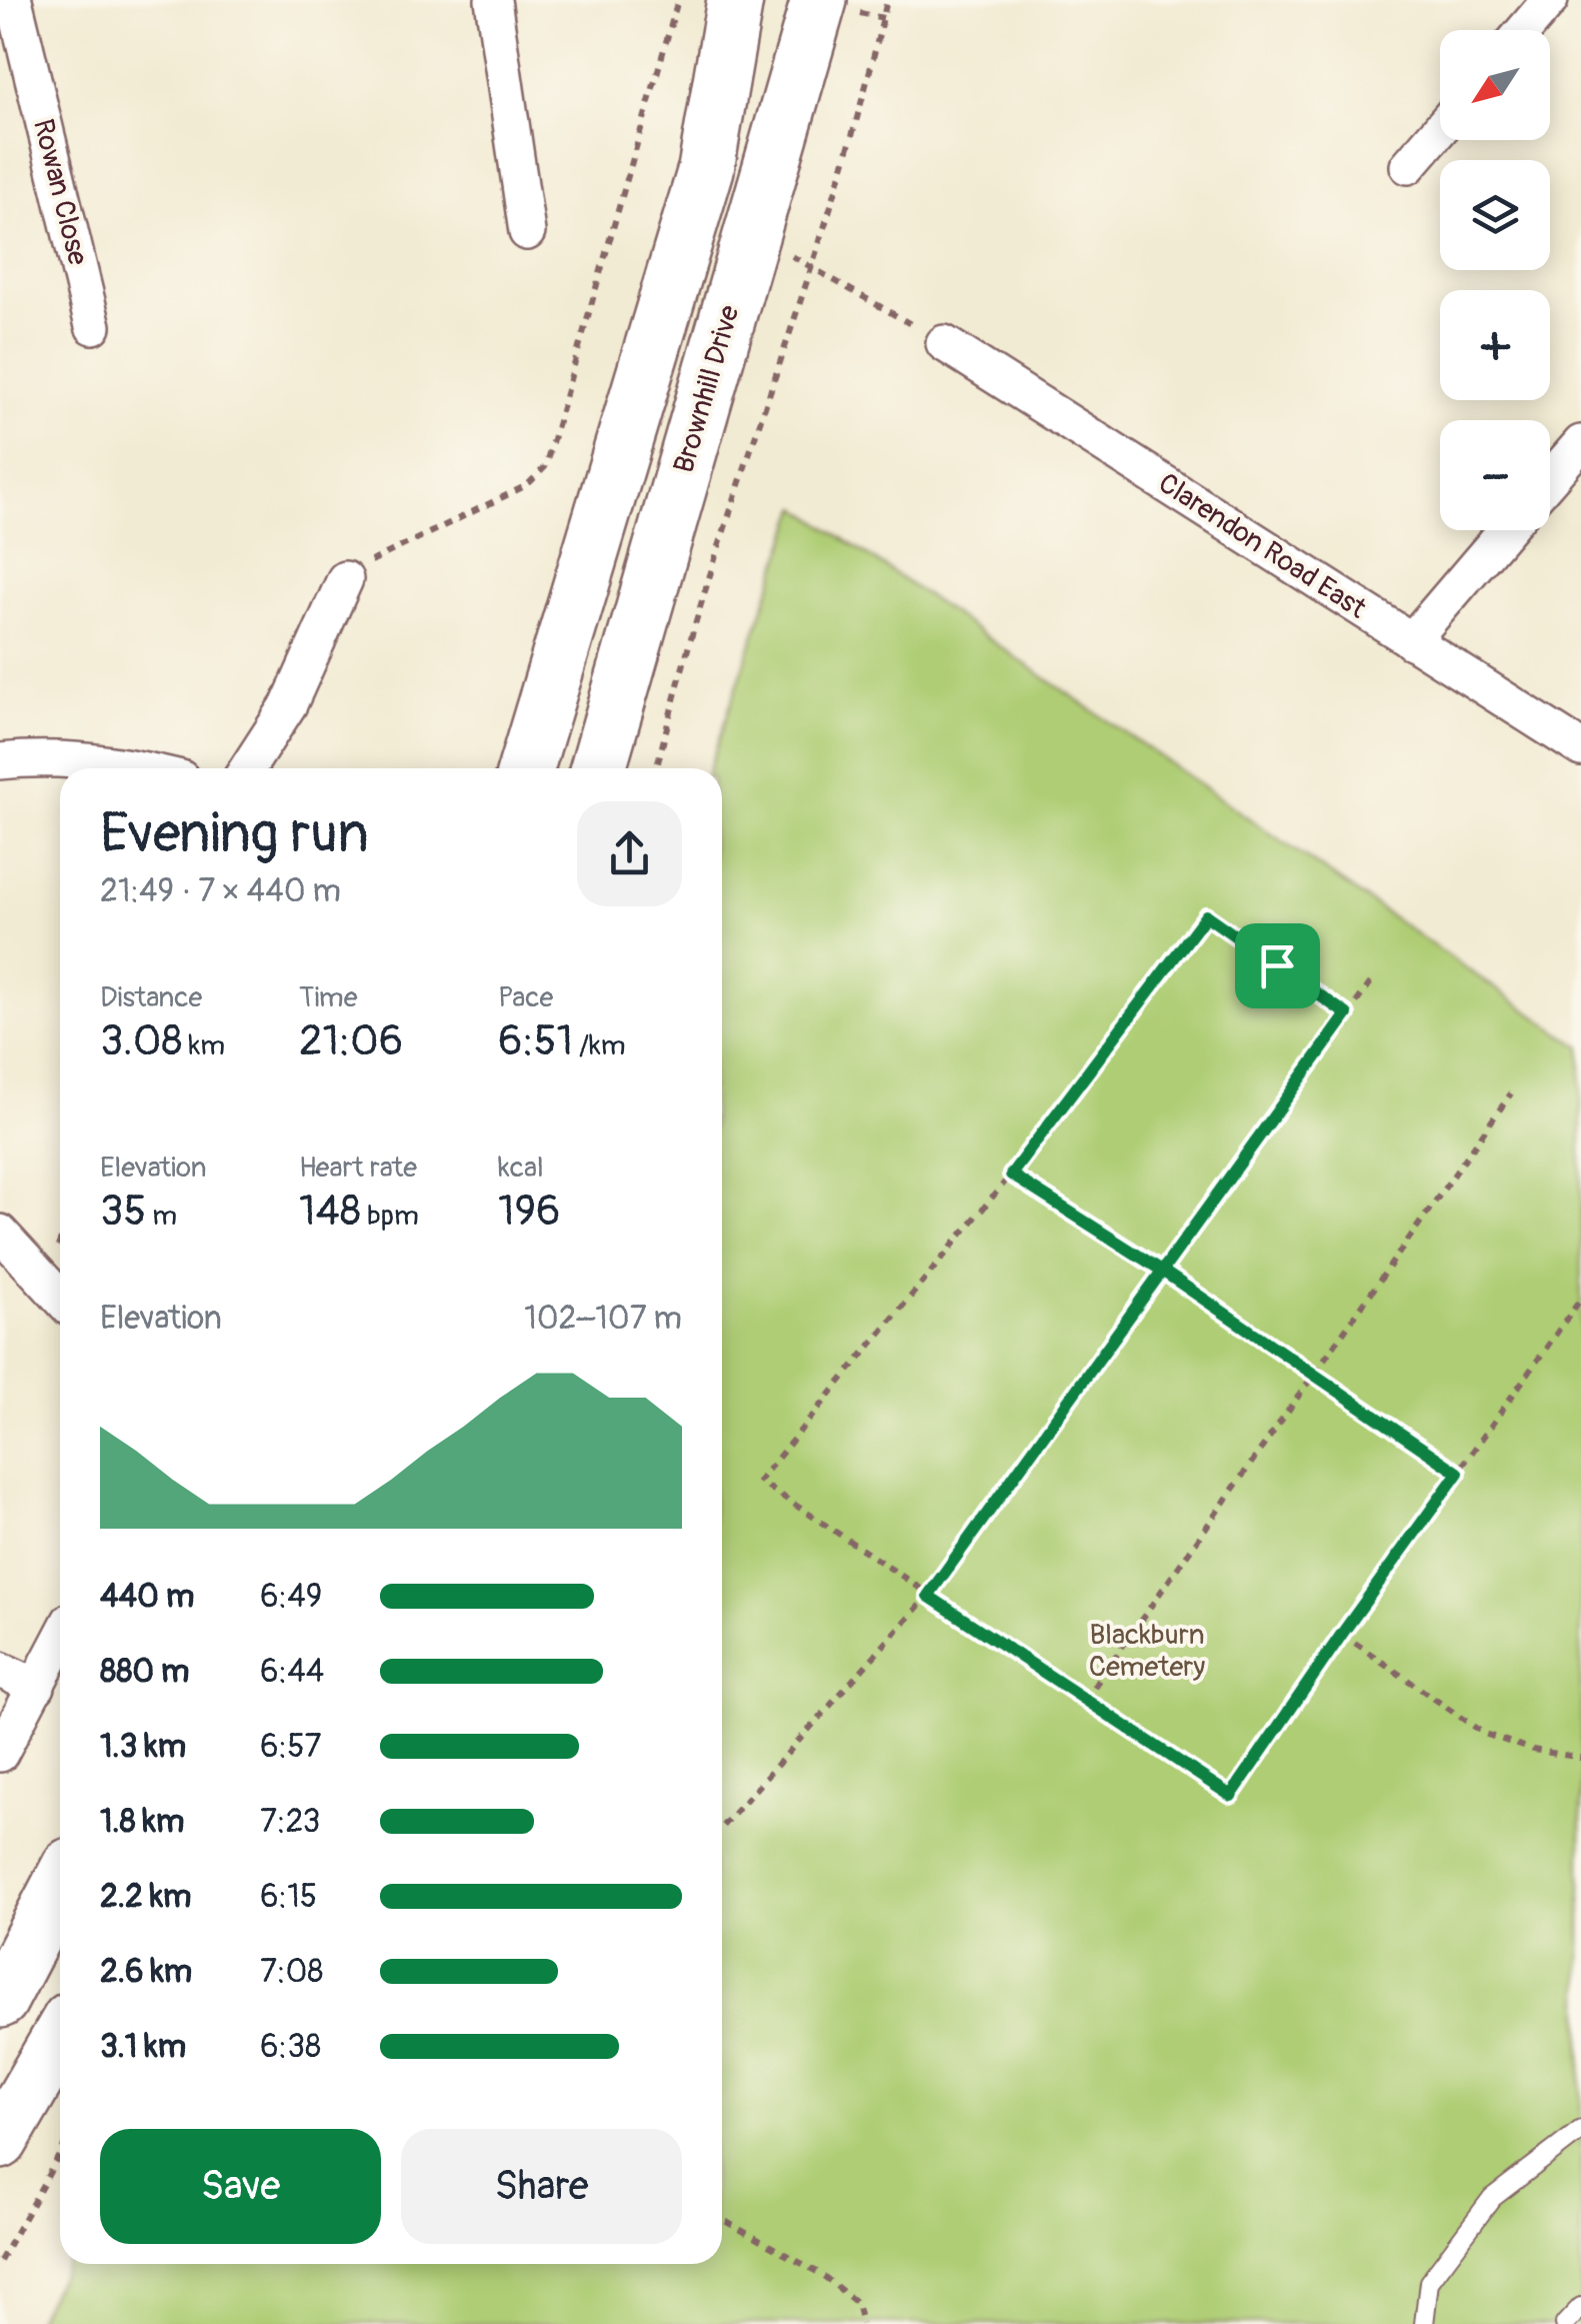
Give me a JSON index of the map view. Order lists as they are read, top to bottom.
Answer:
{
  "streets": {
    "highway": ["Brownhill Drive"],
    "street": ["Rowan Close", "Clarendon Road East"]
  },
  "parks": ["Blackburn Cemetery"],
  "north": "bottom left",
  "page": {
    "map_buttons": ["+", "−"],
    "heading": ["Evening run", "21:49 · 7 × 440 m"],
    "stats": [
      ["Distance", "3.08 km"],
      ["Time", "21:06"],
      ["Pace", "6:51 /km"],
      ["Elevation", "35 m"],
      ["Heart rate", "148 bpm"],
      ["kcal", "196"]
    ],
    "chart": ["Elevation", "102–107 m"],
    "list": [
      {
        "name": "440 m",
        "note": "6:49"
      },
      {
        "name": "880 m",
        "note": "6:44"
      },
      {
        "name": "1.3 km",
        "note": "6:57"
      },
      {
        "name": "1.8 km",
        "note": "7:23"
      },
      {
        "name": "2.2 km",
        "note": "6:15"
      },
      {
        "name": "2.6 km",
        "note": "7:08"
      },
      {
        "name": "3.1 km",
        "note": "6:38"
      }
    ],
    "buttons": ["Save", "Share"]
  }
}
